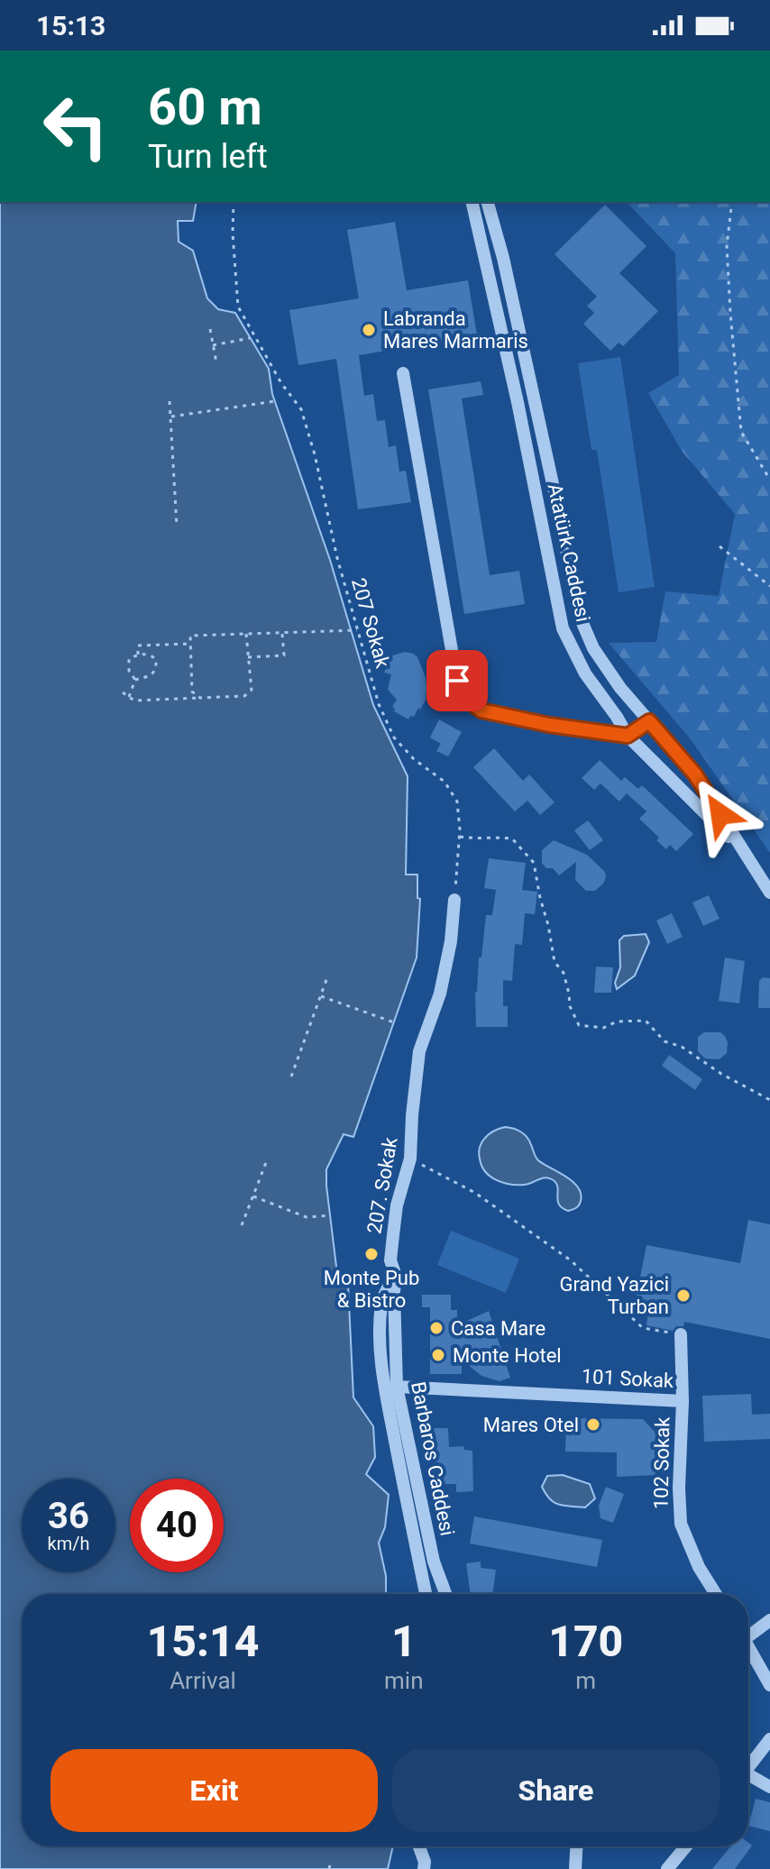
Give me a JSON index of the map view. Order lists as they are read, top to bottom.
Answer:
{
  "streets": {
    "street": [
      "Atatürk Caddesi",
      "207. Sokak",
      "101 Sokak",
      "Barbaros Caddesi",
      "102 Sokak"
    ],
    "path": ["207 Sokak"]
  },
  "crossings": [
    ["207 Sokak", "207. Sokak"],
    ["207. Sokak", "Barbaros Caddesi"],
    ["101 Sokak", "Barbaros Caddesi"],
    ["101 Sokak", "102 Sokak"]
  ],
  "places": [
    "Labranda Mares Marmaris",
    "Monte Pub & Bistro",
    "Grand Yazici Turban",
    "Casa Mare",
    "Monte Hotel",
    "Mares Otel"
  ],
  "page": {
    "status": "15:13",
    "turn": ["60 m", "Turn left"],
    "speed": "36 km/h",
    "limit": "40",
    "eta": [
      "15:14",
      "Arrival",
      "1",
      "min",
      "170",
      "m"
    ],
    "buttons": ["Exit", "Share"]
  }
}
